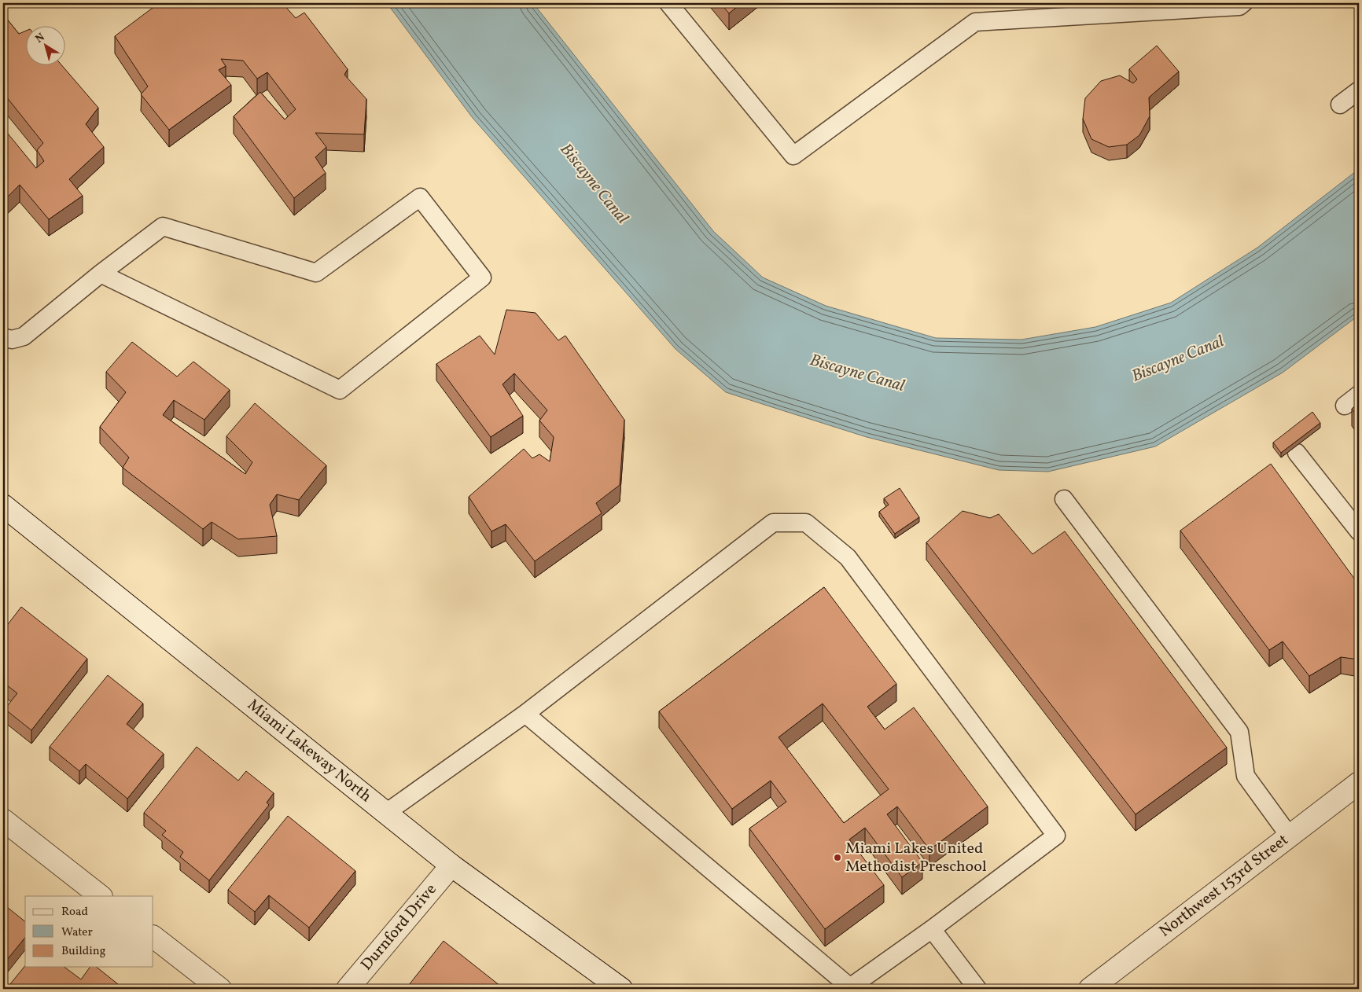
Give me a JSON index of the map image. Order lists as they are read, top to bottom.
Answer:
{
  "streets": {
    "street": ["Miami Lakeway North", "Northwest 153rd Street", "Durnford Drive"]
  },
  "crossings": [
    ["Miami Lakeway North", "Durnford Drive"]
  ],
  "water": ["Biscayne Canal"],
  "places": ["Miami Lakes United Methodist Preschool"],
  "legend": ["Road", "Water", "Building"],
  "north": "top left"
}
